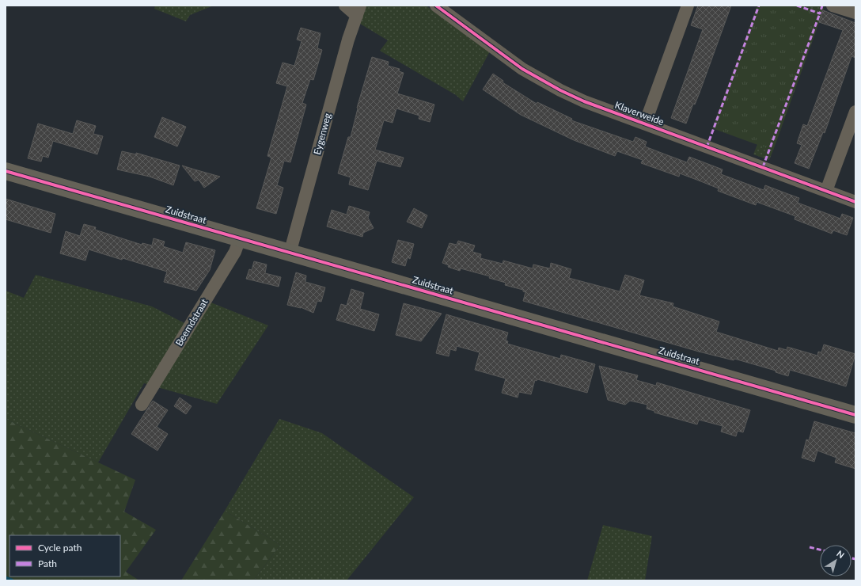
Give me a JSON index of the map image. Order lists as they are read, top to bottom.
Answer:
{
  "streets": {
    "main road": ["Zuidstraat"],
    "street": ["Klaverweide", "Eygenweg", "Beemdstraat"]
  },
  "crossings": [
    ["Eygenweg", "Zuidstraat"],
    ["Zuidstraat", "Beemdstraat"]
  ],
  "legend": ["Cycle path", "Path"],
  "north": "top right"
}
